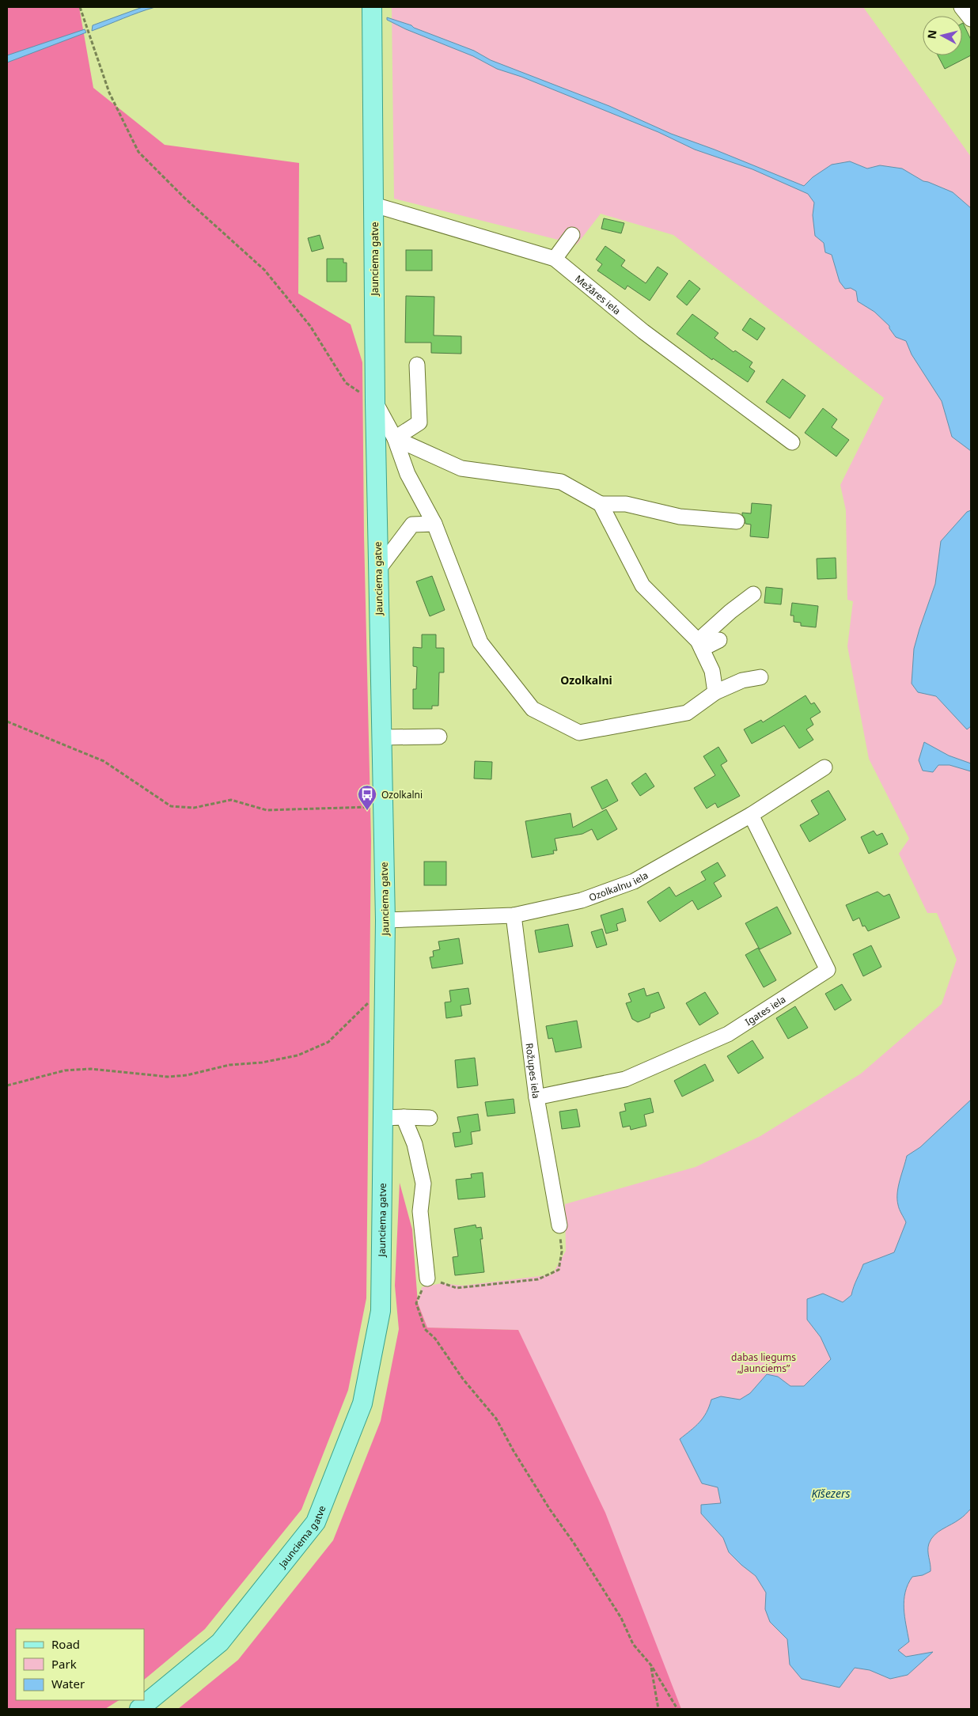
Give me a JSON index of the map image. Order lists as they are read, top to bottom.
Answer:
{
  "streets": {
    "main road": ["Jaunciema gatve"],
    "street": [
      "Mežāres iela",
      "Ozolkalnu iela",
      "Igates iela",
      "Rožupes iela"
    ]
  },
  "crossings": [
    ["Jaunciema gatve", "Mežāres iela"],
    ["Jaunciema gatve", "Ozolkalnu iela"],
    ["Ozolkalnu iela", "Igates iela"],
    ["Ozolkalnu iela", "Rožupes iela"],
    ["Igates iela", "Rožupes iela"]
  ],
  "districts": ["Ozolkalni"],
  "water": ["Ķīšezers"],
  "parks": ["dabas liegums „Jaunciems”"],
  "places": {
    "bus stop": ["Ozolkalni"]
  },
  "legend": ["Road", "Park", "Water"],
  "north": "left"
}
